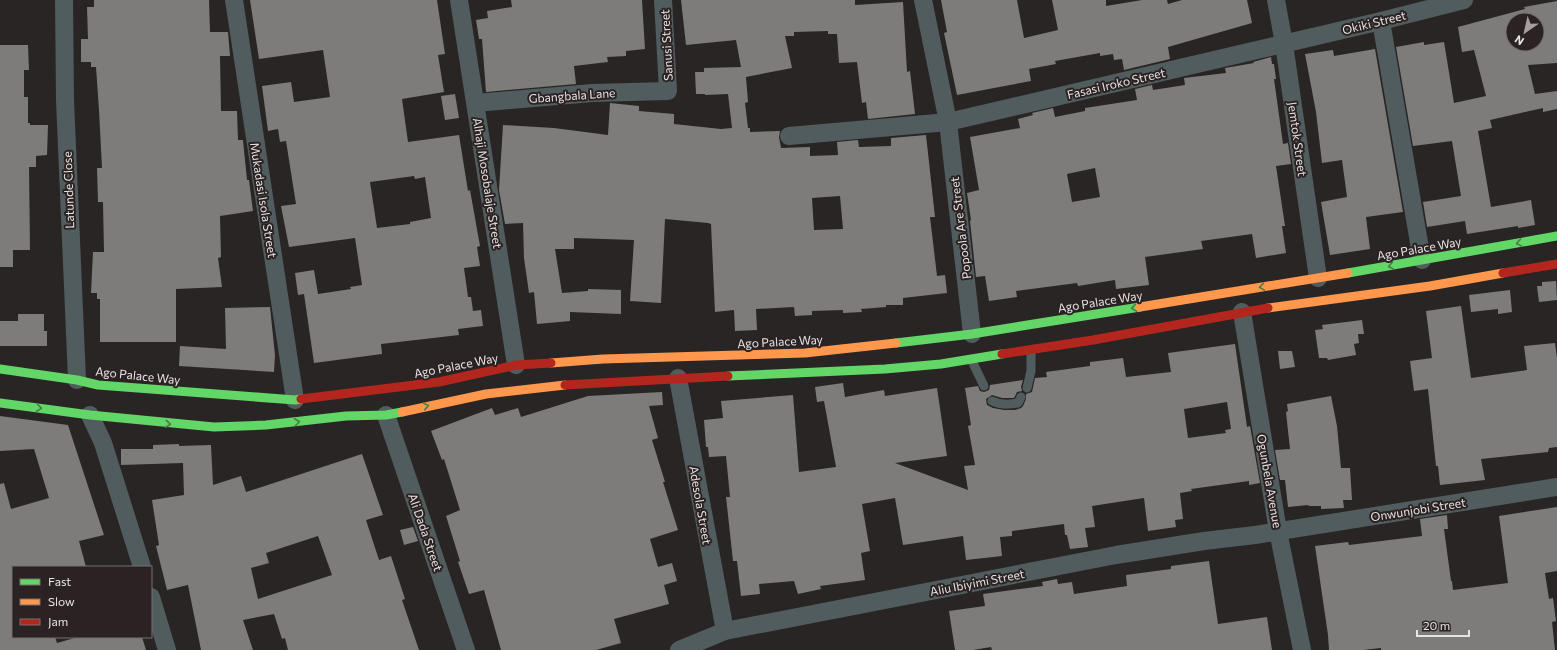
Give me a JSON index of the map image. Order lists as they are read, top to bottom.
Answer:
{
  "streets": {
    "main road": ["Ago Palace Way"],
    "street": [
      "Okiki Street",
      "Sanusi Street",
      "Fasasi Iroko Street",
      "Gbangbala Lane",
      "Jemtok Street",
      "Alhaji Mosobalaje Street",
      "Latunde Close",
      "Mukadasi Isola Street",
      "Popoola Are Street",
      "Ogunbela Avenue",
      "Adesola Street",
      "Onwunjobi Street",
      "Ali Dada Street",
      "Aliu Ibiyimi Street"
    ]
  },
  "crossings": [
    ["Okiki Street", "Fasasi Iroko Street"],
    ["Okiki Street", "Jemtok Street"],
    ["Sanusi Street", "Gbangbala Lane"],
    ["Fasasi Iroko Street", "Jemtok Street"],
    ["Fasasi Iroko Street", "Popoola Are Street"],
    ["Gbangbala Lane", "Alhaji Mosobalaje Street"],
    ["Jemtok Street", "Ago Palace Way"],
    ["Alhaji Mosobalaje Street", "Ago Palace Way"],
    ["Latunde Close", "Ago Palace Way"],
    ["Mukadasi Isola Street", "Ago Palace Way"],
    ["Popoola Are Street", "Ago Palace Way"],
    ["Ogunbela Avenue", "Onwunjobi Street"],
    ["Ogunbela Avenue", "Aliu Ibiyimi Street"],
    ["Adesola Street", "Aliu Ibiyimi Street"],
    ["Onwunjobi Street", "Aliu Ibiyimi Street"]
  ],
  "legend": ["Fast", "Slow", "Jam"],
  "scale_bar": "20 m",
  "north": "bottom left"
}
